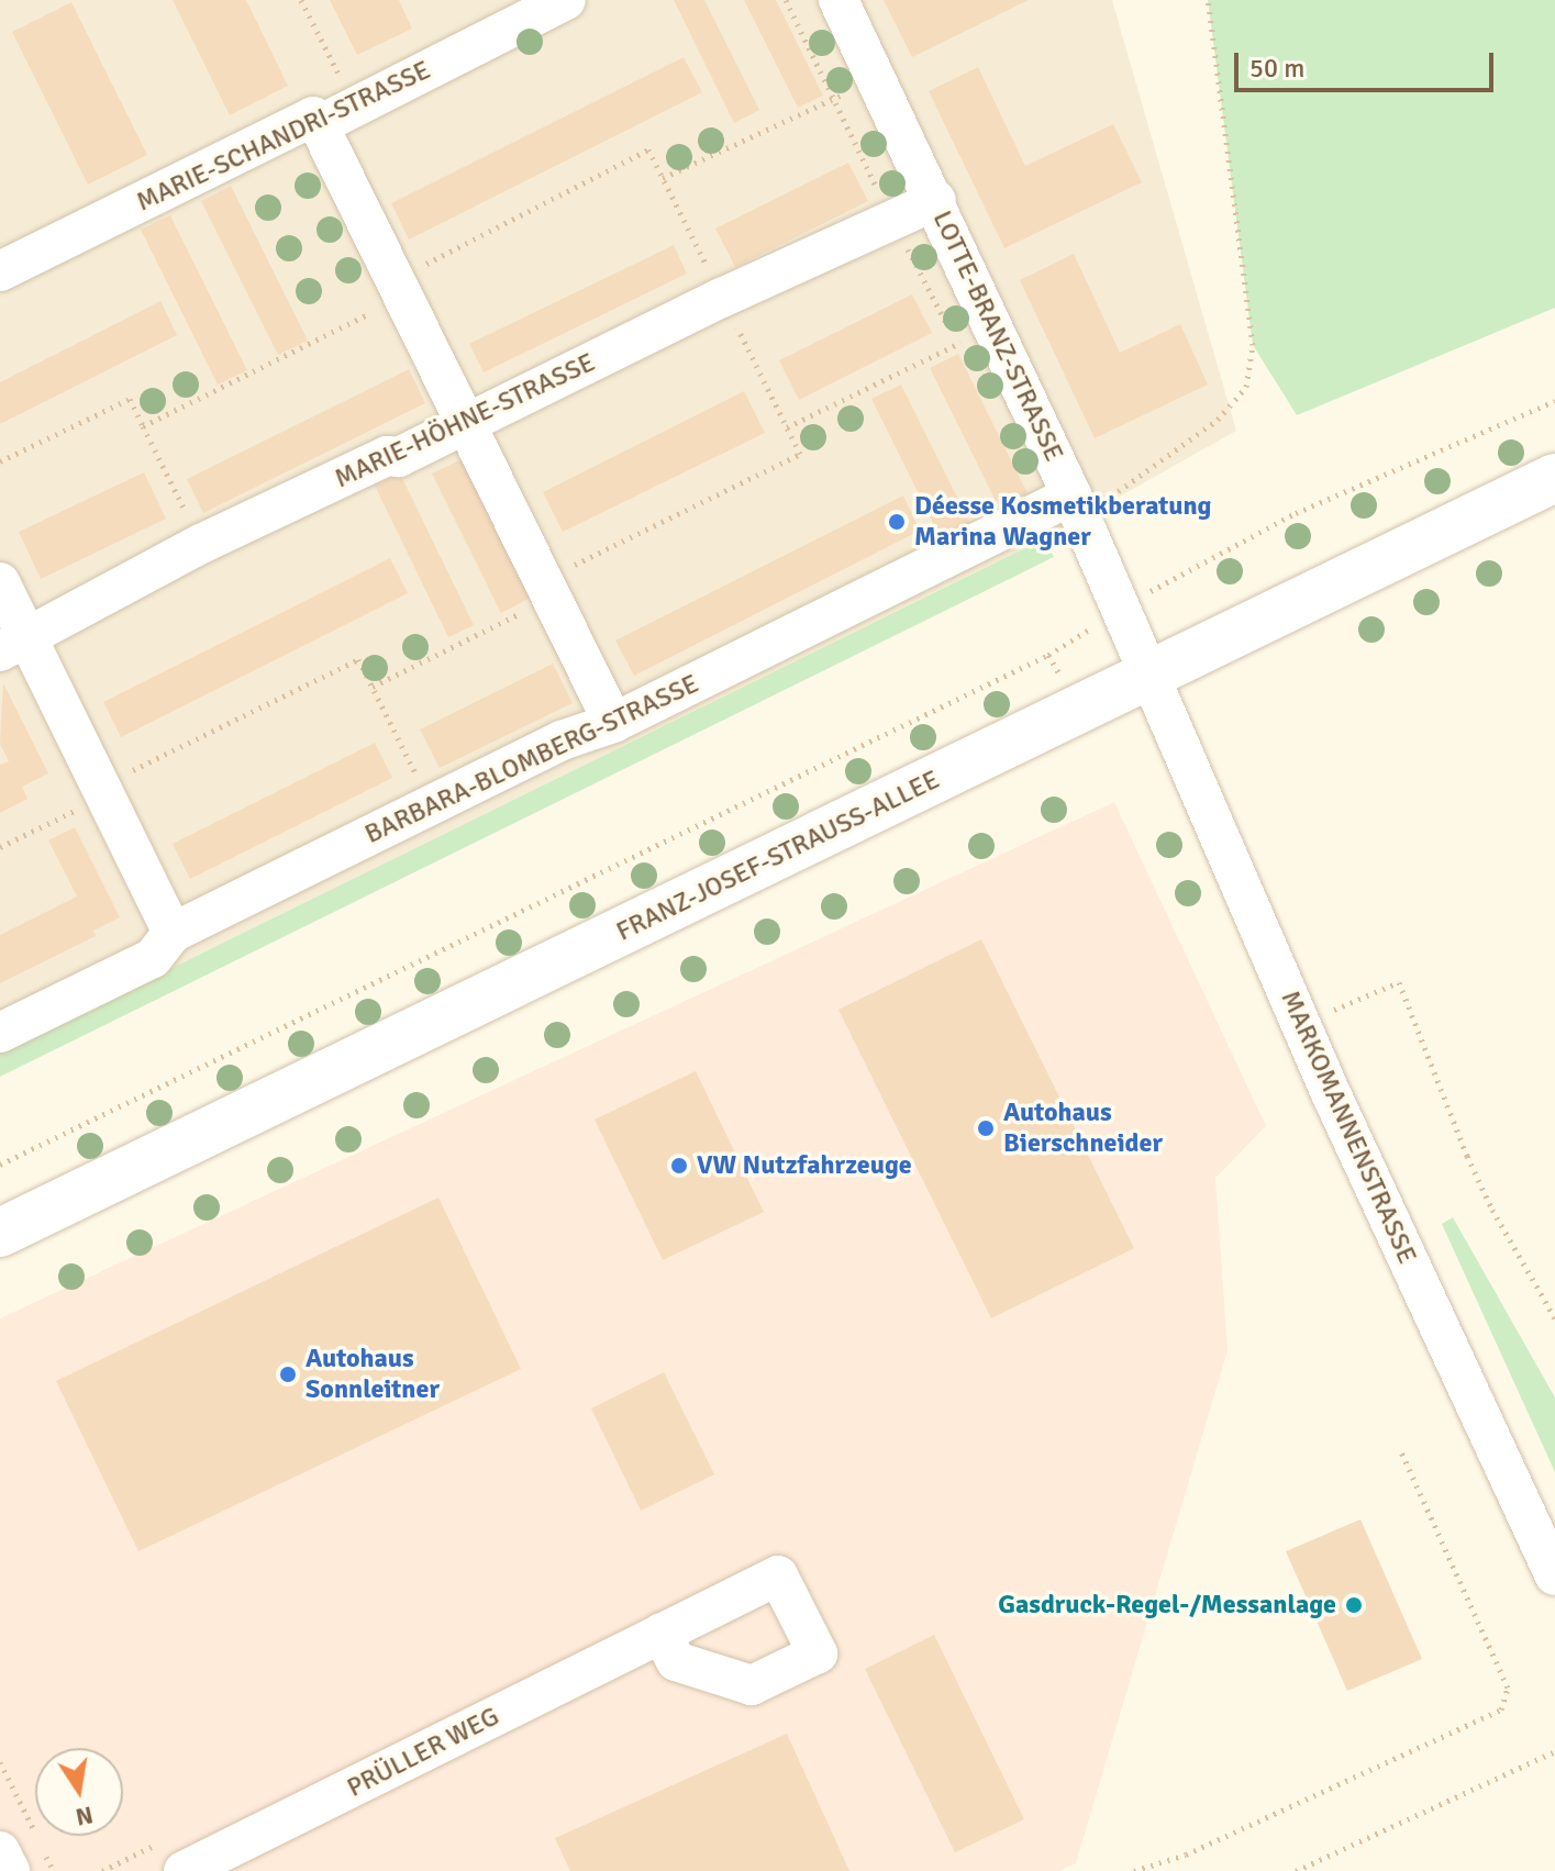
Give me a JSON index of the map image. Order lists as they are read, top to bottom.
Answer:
{
  "streets": {
    "street": [
      "MARIE-SCHANDRI-STRASSE",
      "LOTTE-BRANZ-STRASSE",
      "MARIE-HÖHNE-STRASSE",
      "BARBARA-BLOMBERG-STRASSE",
      "FRANZ-JOSEF-STRAUSS-ALLEE",
      "MARKOMANNENSTRASSE",
      "PRÜLLER WEG"
    ]
  },
  "crossings": [
    ["LOTTE-BRANZ-STRASSE", "MARIE-HÖHNE-STRASSE"],
    ["LOTTE-BRANZ-STRASSE", "BARBARA-BLOMBERG-STRASSE"],
    ["LOTTE-BRANZ-STRASSE", "FRANZ-JOSEF-STRAUSS-ALLEE"],
    ["LOTTE-BRANZ-STRASSE", "MARKOMANNENSTRASSE"],
    ["FRANZ-JOSEF-STRAUSS-ALLEE", "MARKOMANNENSTRASSE"]
  ],
  "places": [
    "Déesse Kosmetikberatung Marina Wagner",
    "Autohaus Bierschneider",
    "VW Nutzfahrzeuge",
    "Autohaus Sonnleitner",
    "Gasdruck-Regel-/Messanlage"
  ],
  "scale_bar": "50 m",
  "north": "bottom"
}
